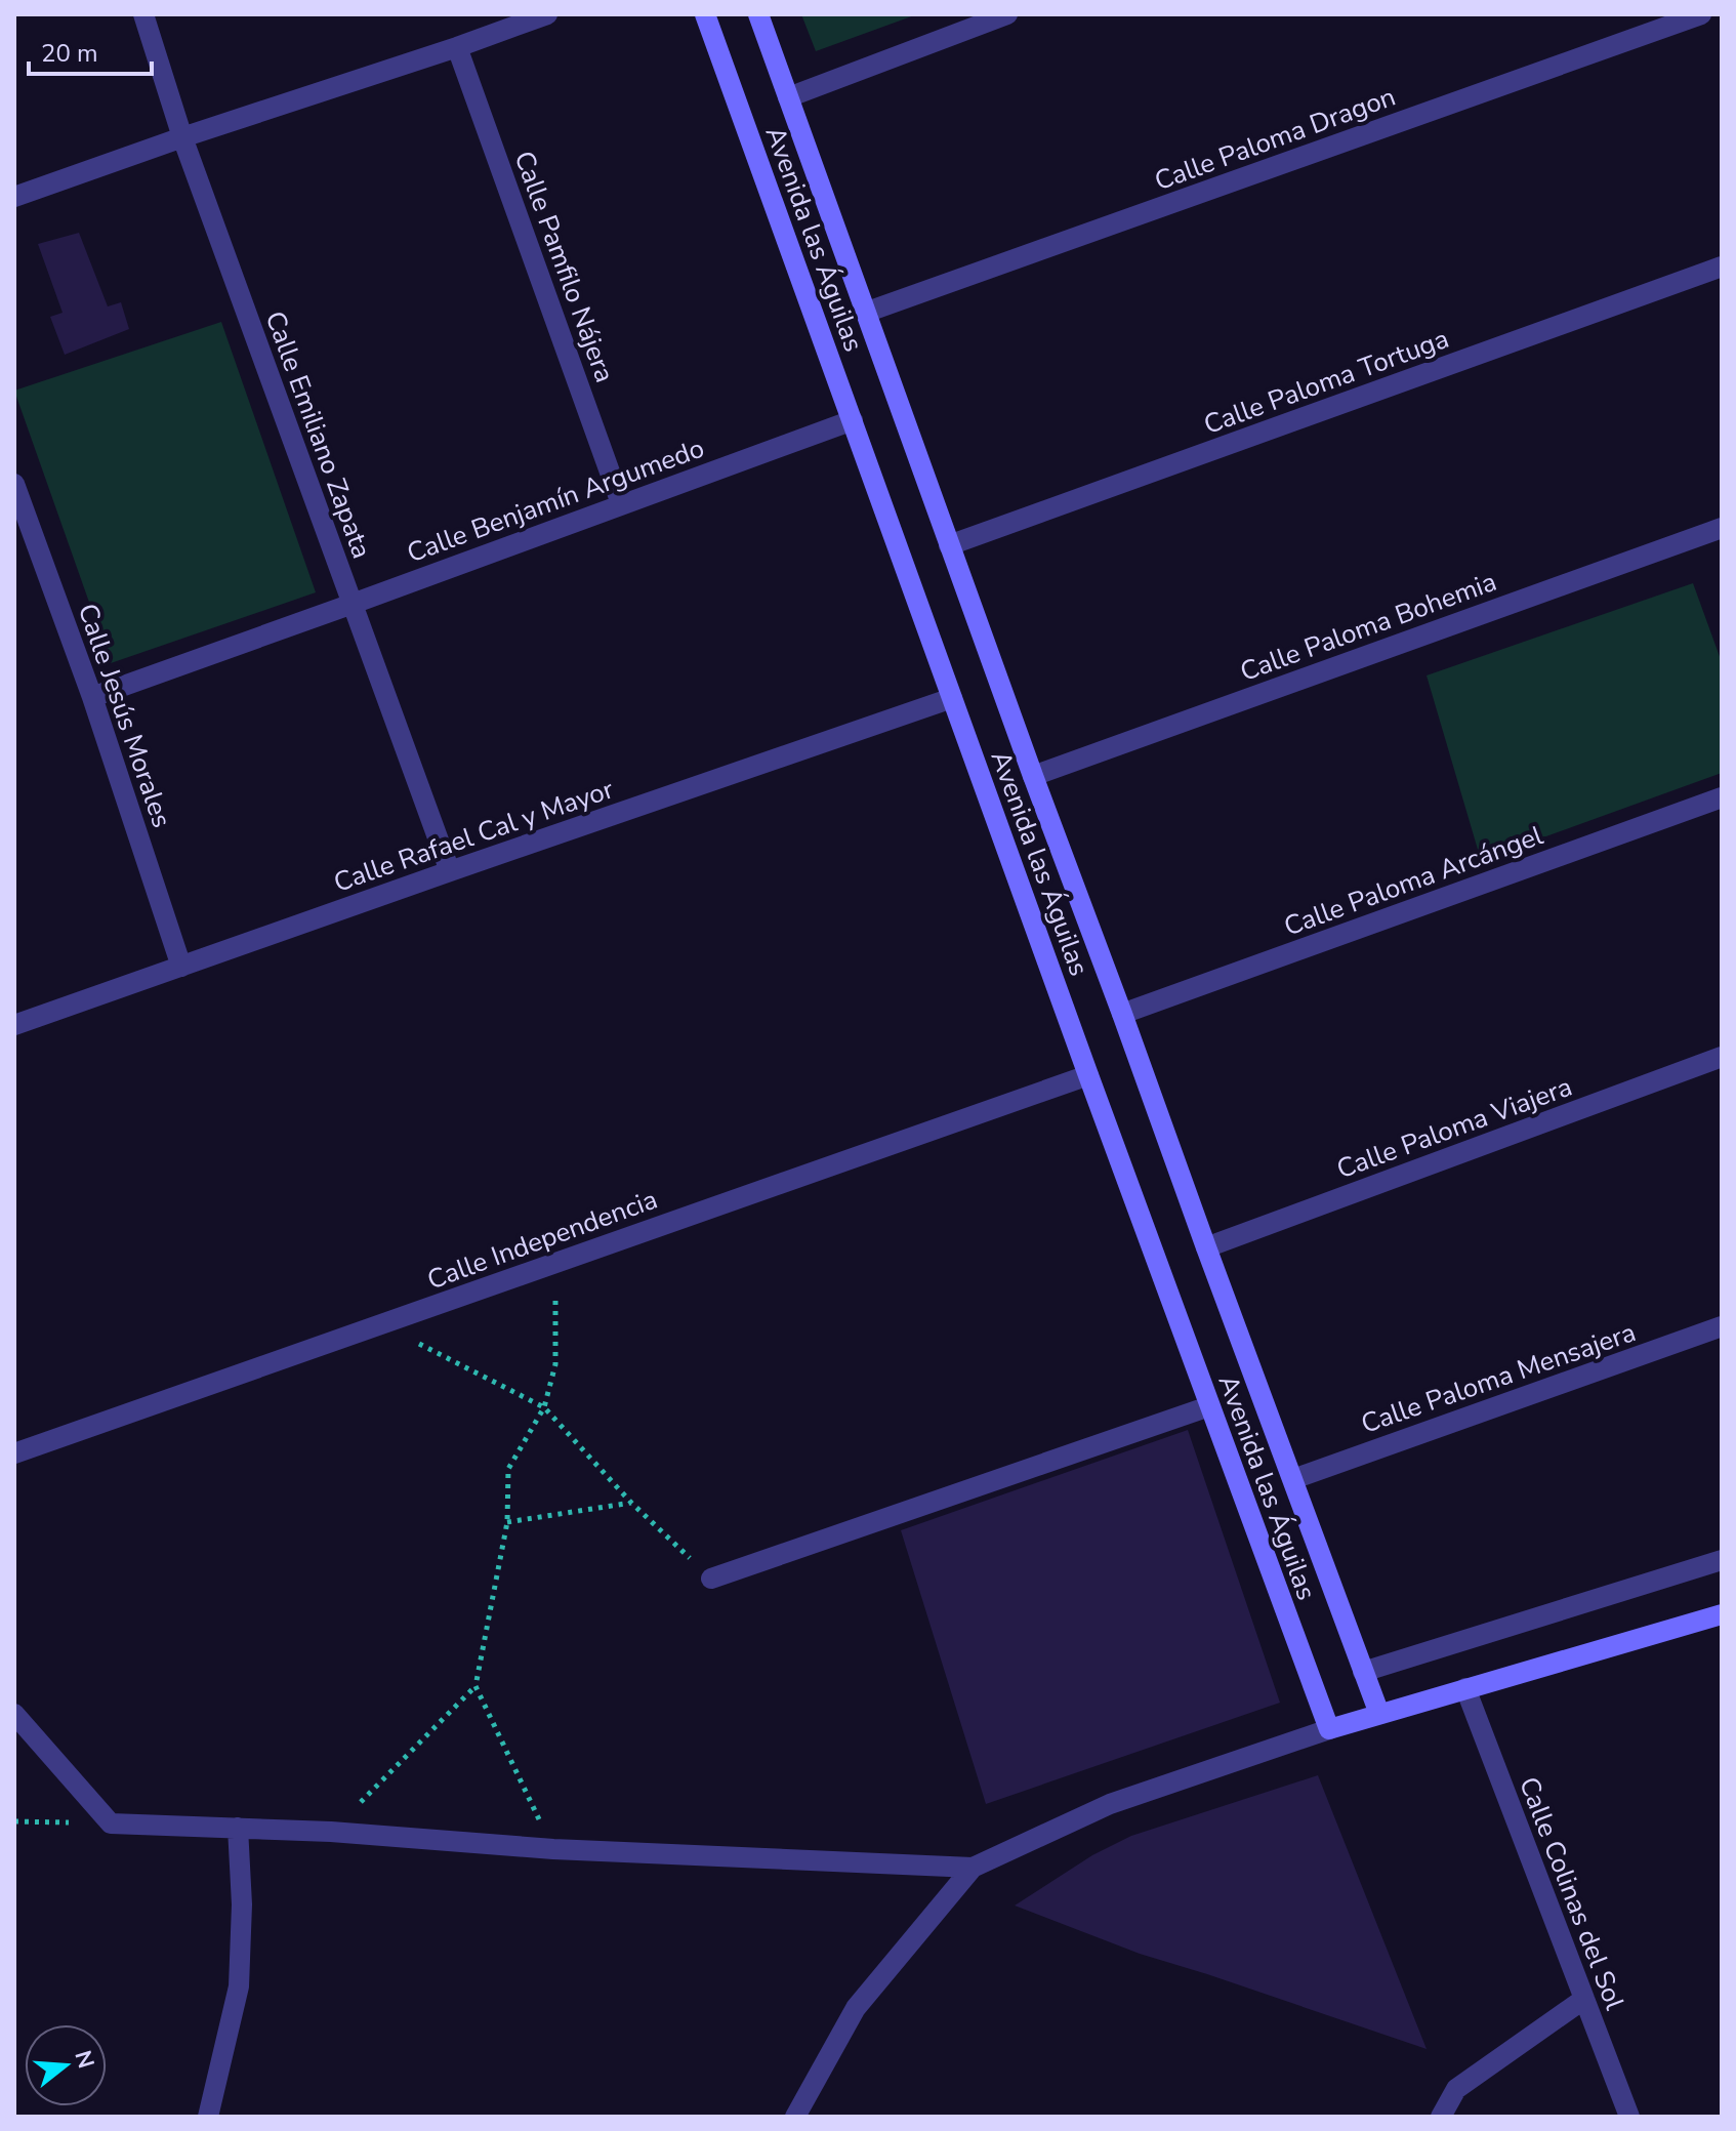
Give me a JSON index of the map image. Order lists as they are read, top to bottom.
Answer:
{
  "streets": {
    "street": [
      "Calle Paloma Dragon",
      "Avenida las Águilas",
      "Calle Pamfilo Nájera",
      "Calle Paloma Tortuga",
      "Calle Emiliano Zapata",
      "Calle Benjamín Argumedo",
      "Calle Paloma Bohemia",
      "Calle Jesús Morales",
      "Calle Rafael Cal y Mayor",
      "Calle Paloma Arcángel",
      "Calle Paloma Viajera",
      "Calle Independencia",
      "Calle Paloma Mensajera",
      "Calle Colinas del Sol"
    ]
  },
  "crossings": [
    ["Calle Paloma Dragon", "Avenida las Águilas"],
    ["Avenida las Águilas", "Calle Paloma Tortuga"],
    ["Avenida las Águilas", "Calle Benjamín Argumedo"],
    ["Avenida las Águilas", "Calle Paloma Bohemia"],
    ["Avenida las Águilas", "Calle Rafael Cal y Mayor"],
    ["Avenida las Águilas", "Calle Paloma Arcángel"],
    ["Avenida las Águilas", "Calle Paloma Viajera"],
    ["Avenida las Águilas", "Calle Independencia"],
    ["Avenida las Águilas", "Calle Paloma Mensajera"],
    ["Calle Pamfilo Nájera", "Calle Benjamín Argumedo"],
    ["Calle Emiliano Zapata", "Calle Benjamín Argumedo"],
    ["Calle Emiliano Zapata", "Calle Rafael Cal y Mayor"],
    ["Calle Benjamín Argumedo", "Calle Jesús Morales"],
    ["Calle Jesús Morales", "Calle Rafael Cal y Mayor"]
  ],
  "scale_bar": "20 m",
  "north": "right"
}
